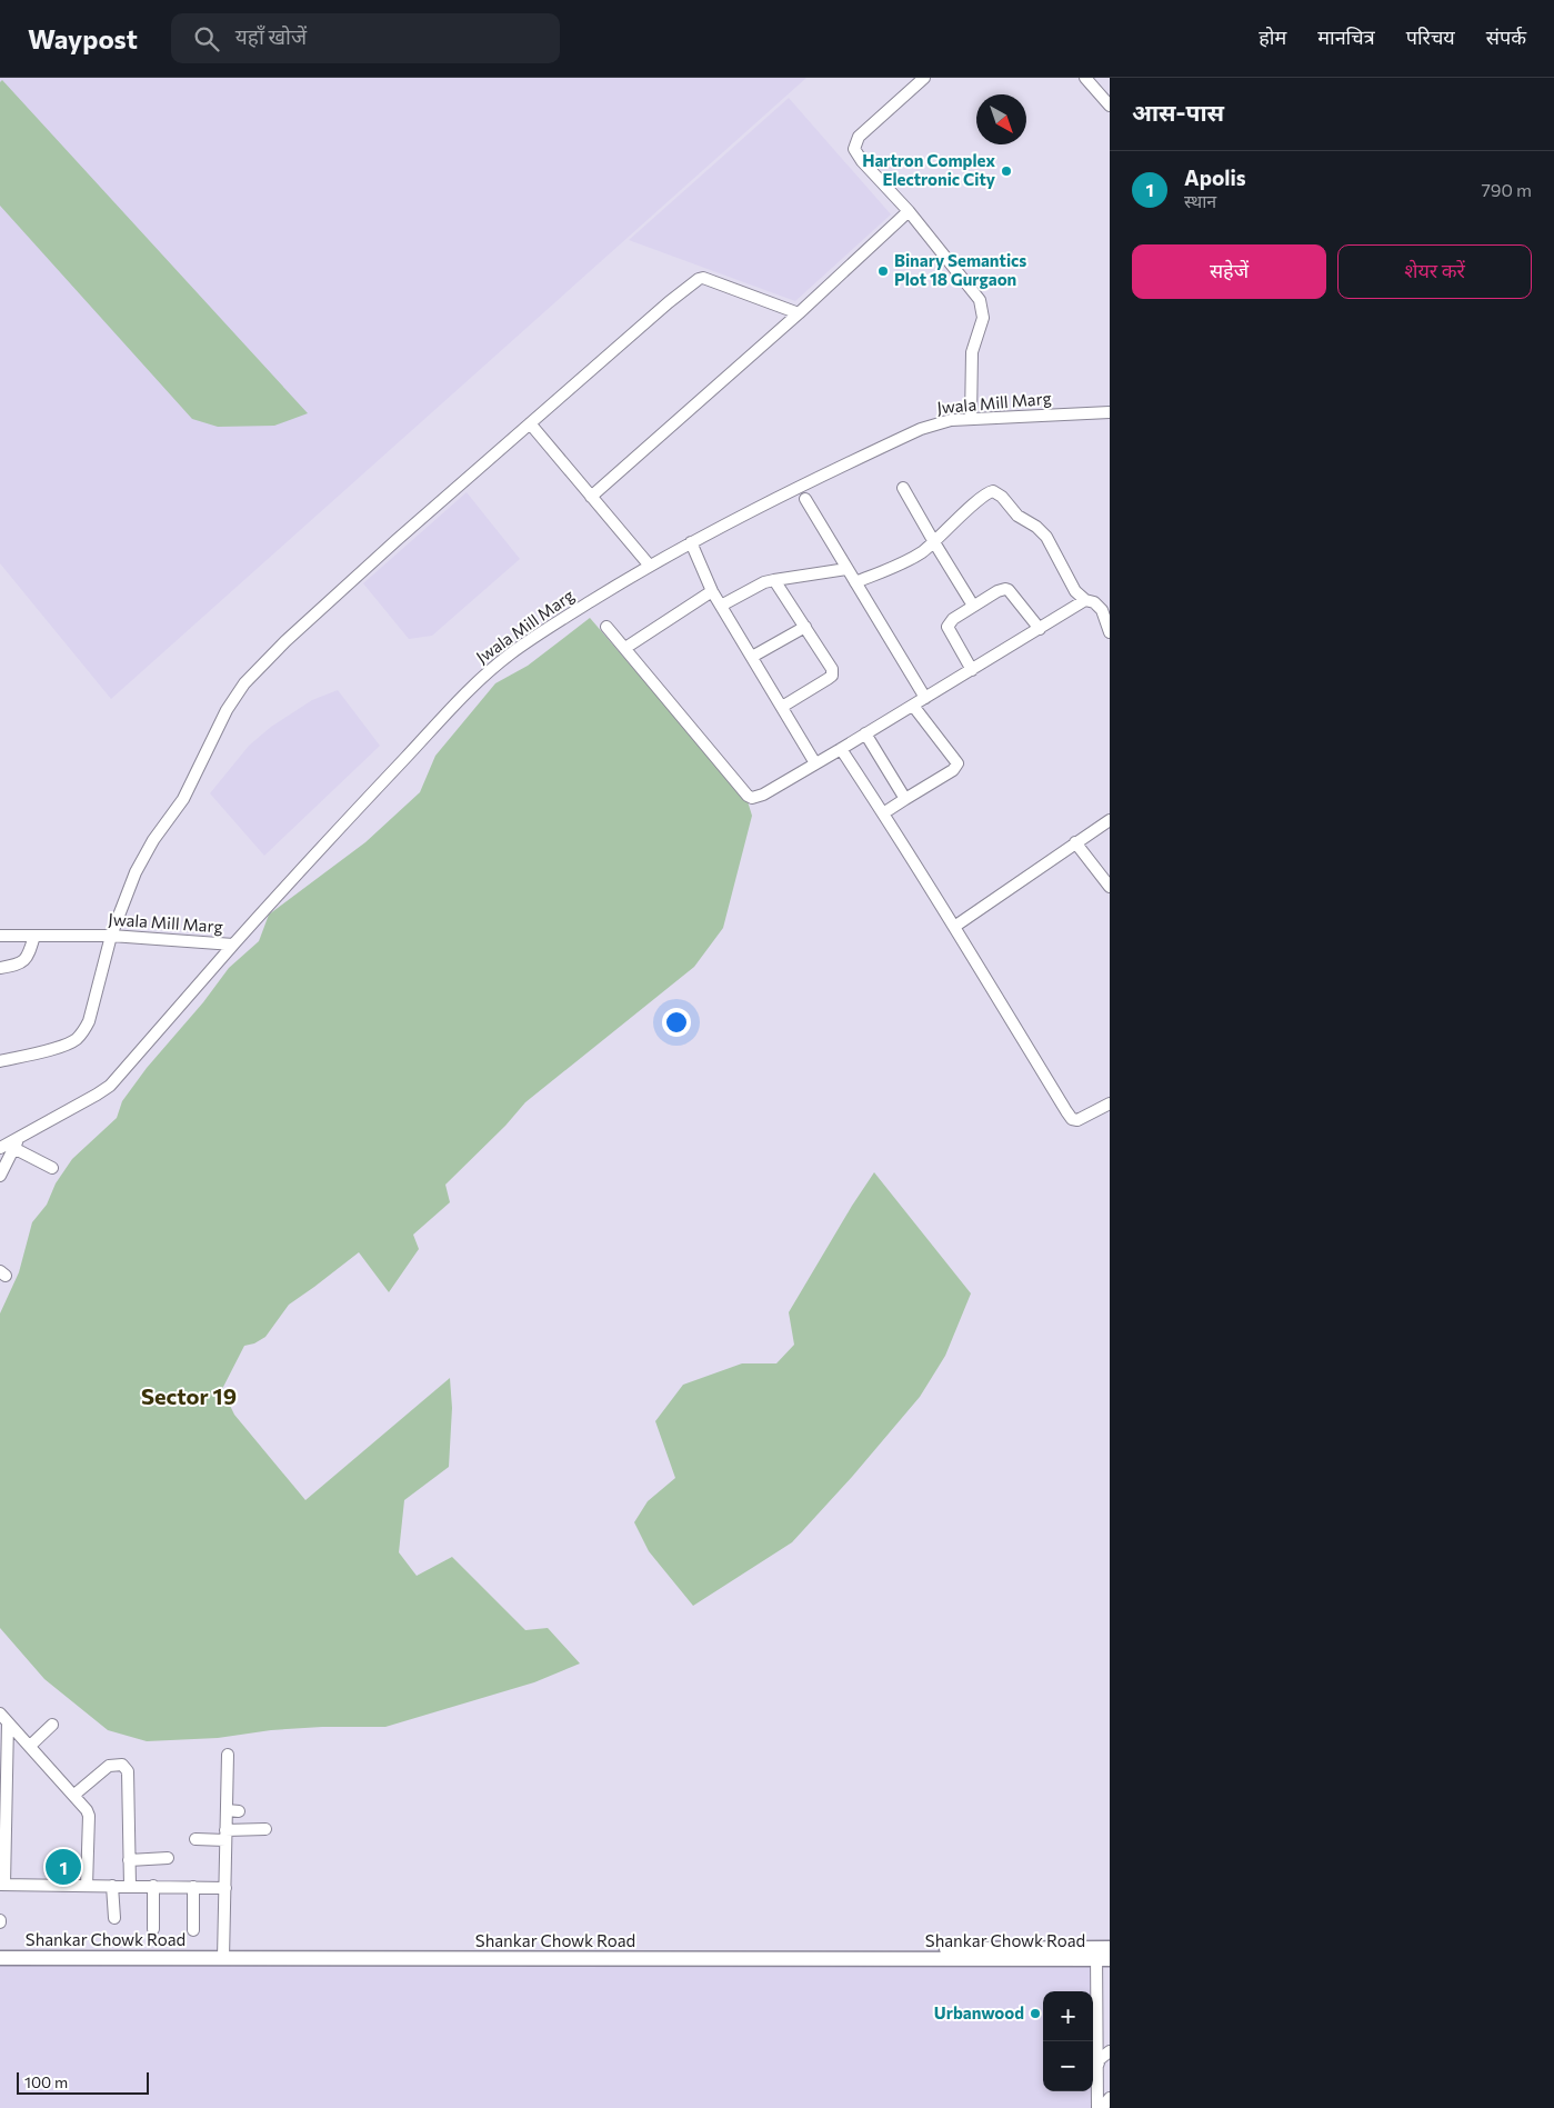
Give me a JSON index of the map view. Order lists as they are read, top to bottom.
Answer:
{
  "streets": {
    "main road": ["Shankar Chowk Road"],
    "street": ["Jwala Mill Marg"]
  },
  "districts": ["Sector 19"],
  "places": ["Hartron Complex Electronic City", "Binary Semantics Plot 18 Gurgaon", "Urbanwood"],
  "scale_bar": "100 m",
  "north": "bottom right",
  "page": {
    "header": "Waypost",
    "search": "यहाँ खोजें",
    "nav": [
      "होम",
      "मानचित्र",
      "परिचय",
      "संपर्क"
    ],
    "heading": "आस-पास",
    "list": [
      {
        "mark": "1",
        "name": "Apolis",
        "note": "स्थान",
        "value": "790 m"
      }
    ],
    "buttons": ["सहेजें", "शेयर करें"],
    "pins": "1",
    "map_buttons": ["+", "−"],
    "scale": "100 m"
  }
}
